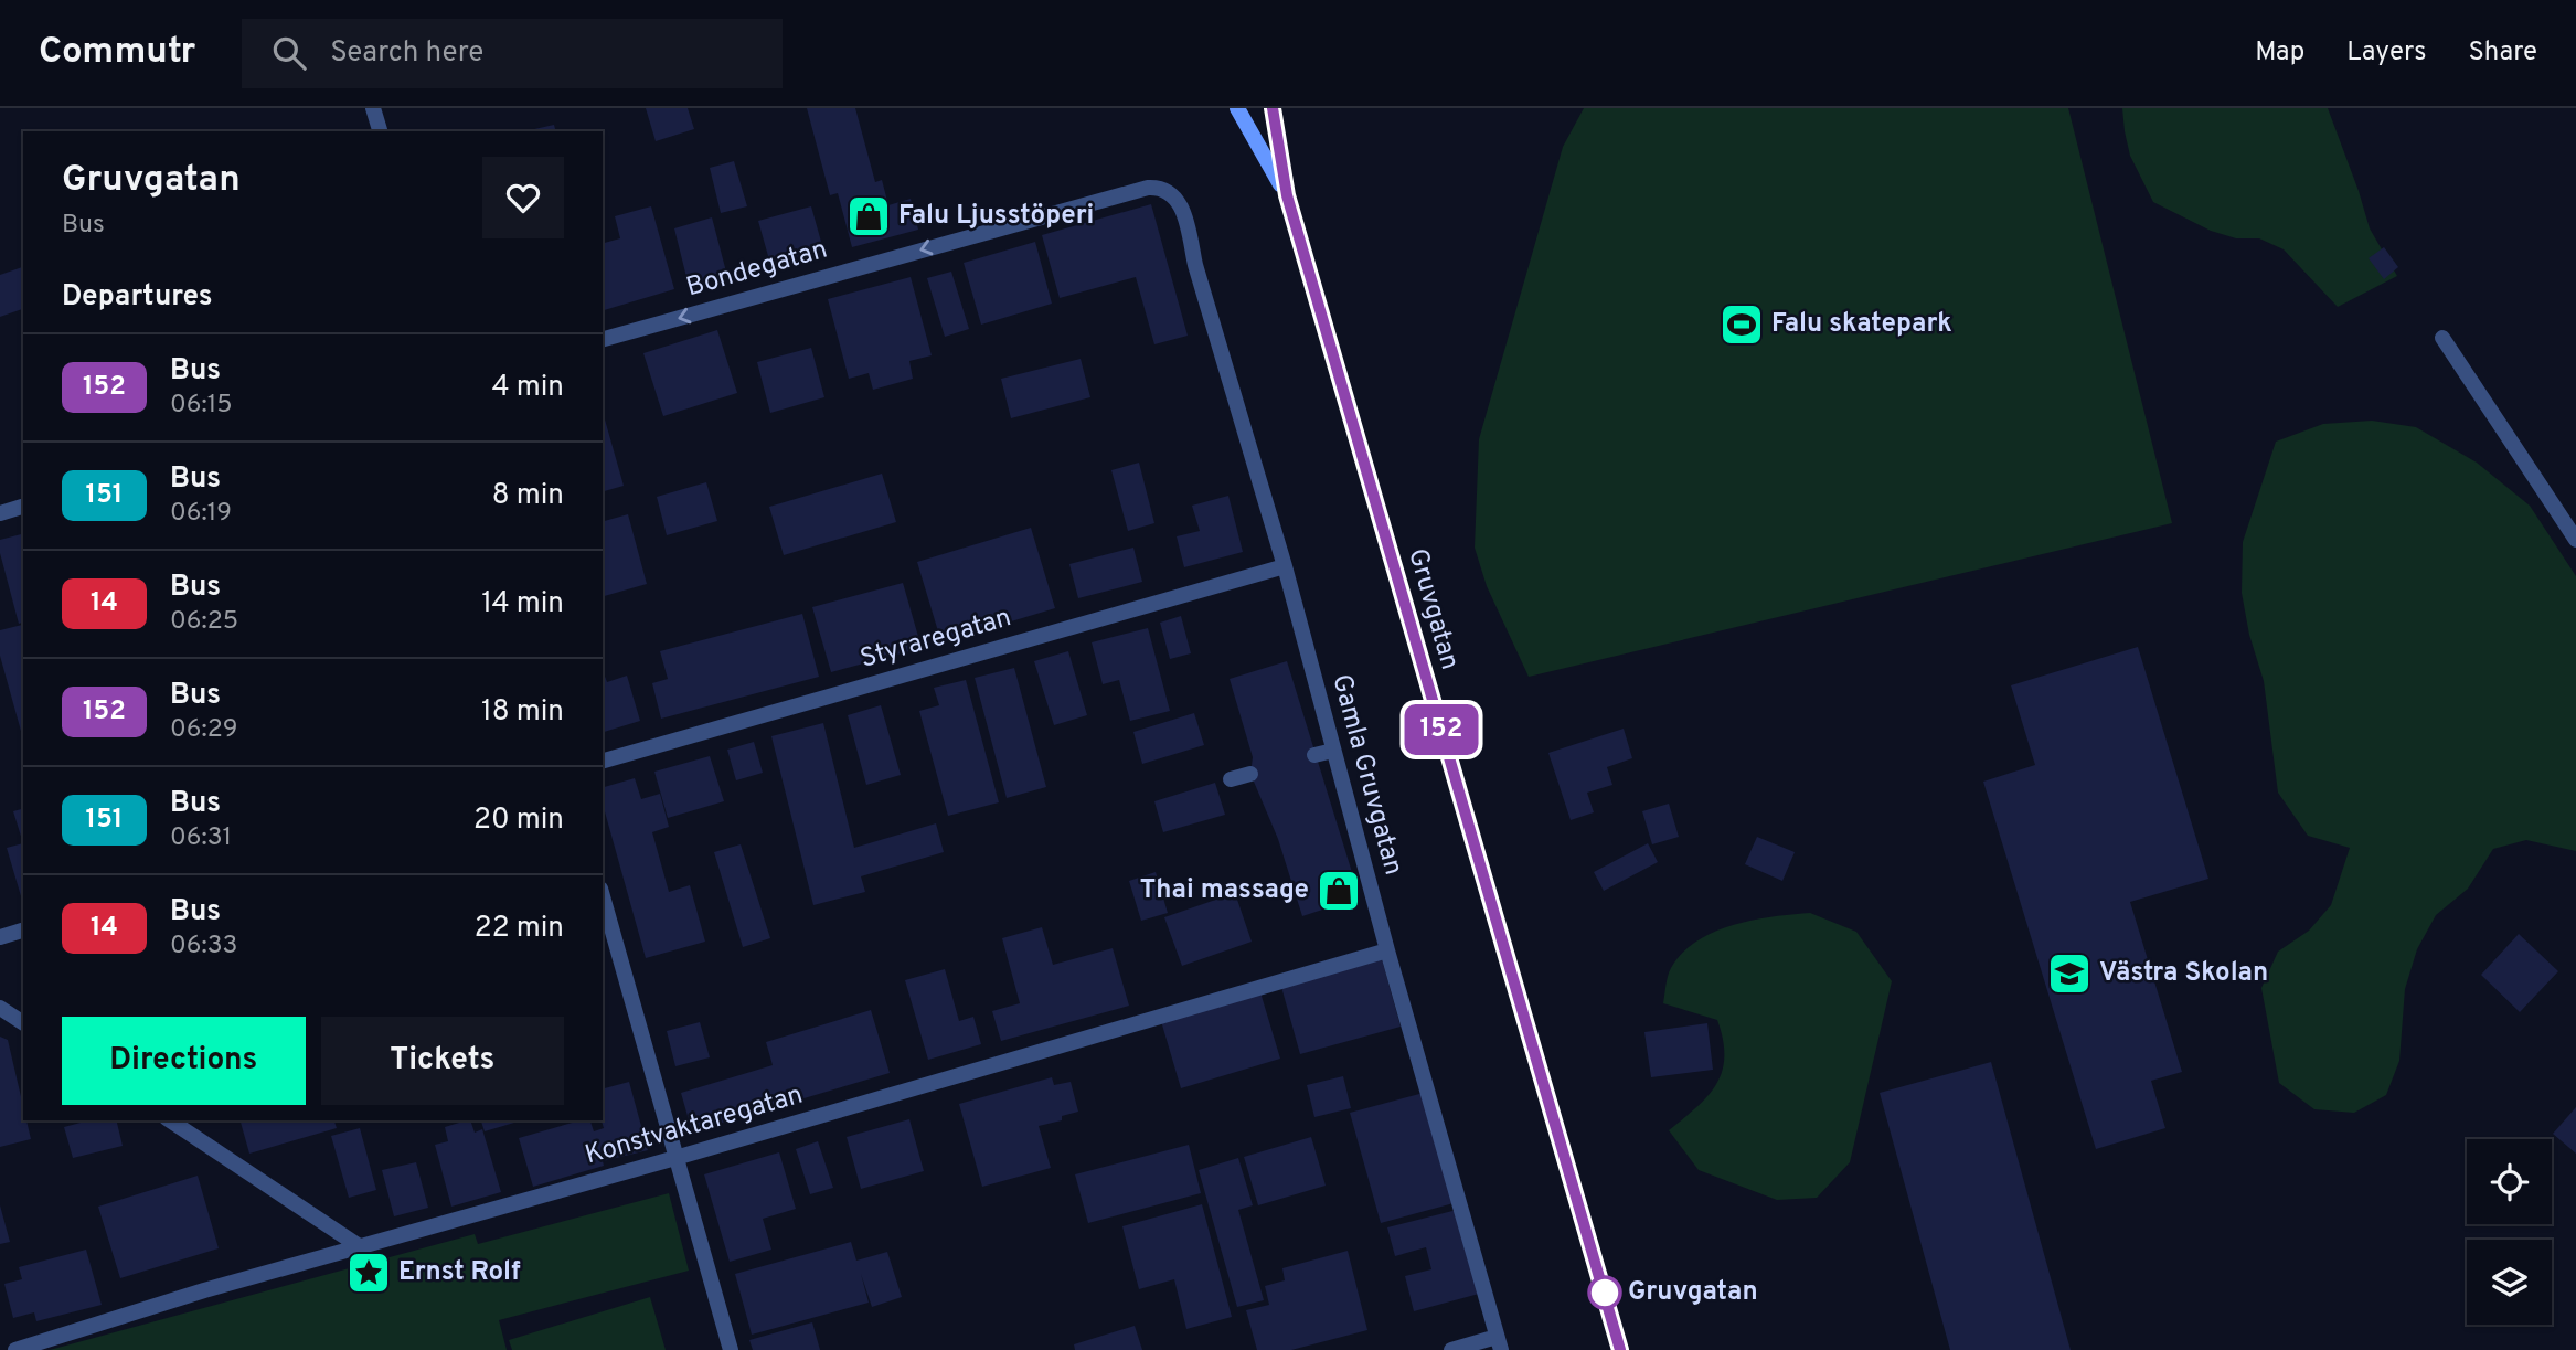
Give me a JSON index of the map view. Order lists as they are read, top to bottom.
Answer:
{
  "streets": {
    "main road": ["Gruvgatan"],
    "street": [
      "Bondegatan",
      "Styraregatan",
      "Gamla Gruvgatan",
      "Konstvaktaregatan"
    ]
  },
  "crossings": [
    ["Bondegatan", "Gamla Gruvgatan"],
    ["Styraregatan", "Gamla Gruvgatan"],
    ["Gamla Gruvgatan", "Konstvaktaregatan"]
  ],
  "one_way": ["Bondegatan"],
  "places": {
    "shop": ["Falu Ljusstöperi", "Thai massage"],
    "sports": ["Falu skatepark"],
    "school or university": ["Västra Skolan"],
    "place": ["Ernst Rolf"],
    "other": ["Gruvgatan"]
  },
  "lines": ["bus line 152"],
  "page": {
    "header": "Commutr",
    "search": "Search here",
    "nav": ["Map", "Layers", "Share"],
    "on_map": "152",
    "heading": [
      ["Gruvgatan", "Bus"],
      "Departures"
    ],
    "list": [
      {
        "mark": "152",
        "name": "Bus",
        "note": "06:15",
        "value": "4 min"
      },
      {
        "mark": "151",
        "name": "Bus",
        "note": "06:19",
        "value": "8 min"
      },
      {
        "mark": "14",
        "name": "Bus",
        "note": "06:25",
        "value": "14 min"
      },
      {
        "mark": "152",
        "name": "Bus",
        "note": "06:29",
        "value": "18 min"
      },
      {
        "mark": "151",
        "name": "Bus",
        "note": "06:31",
        "value": "20 min"
      },
      {
        "mark": "14",
        "name": "Bus",
        "note": "06:33",
        "value": "22 min"
      }
    ],
    "buttons": ["Directions", "Tickets"]
  }
}
